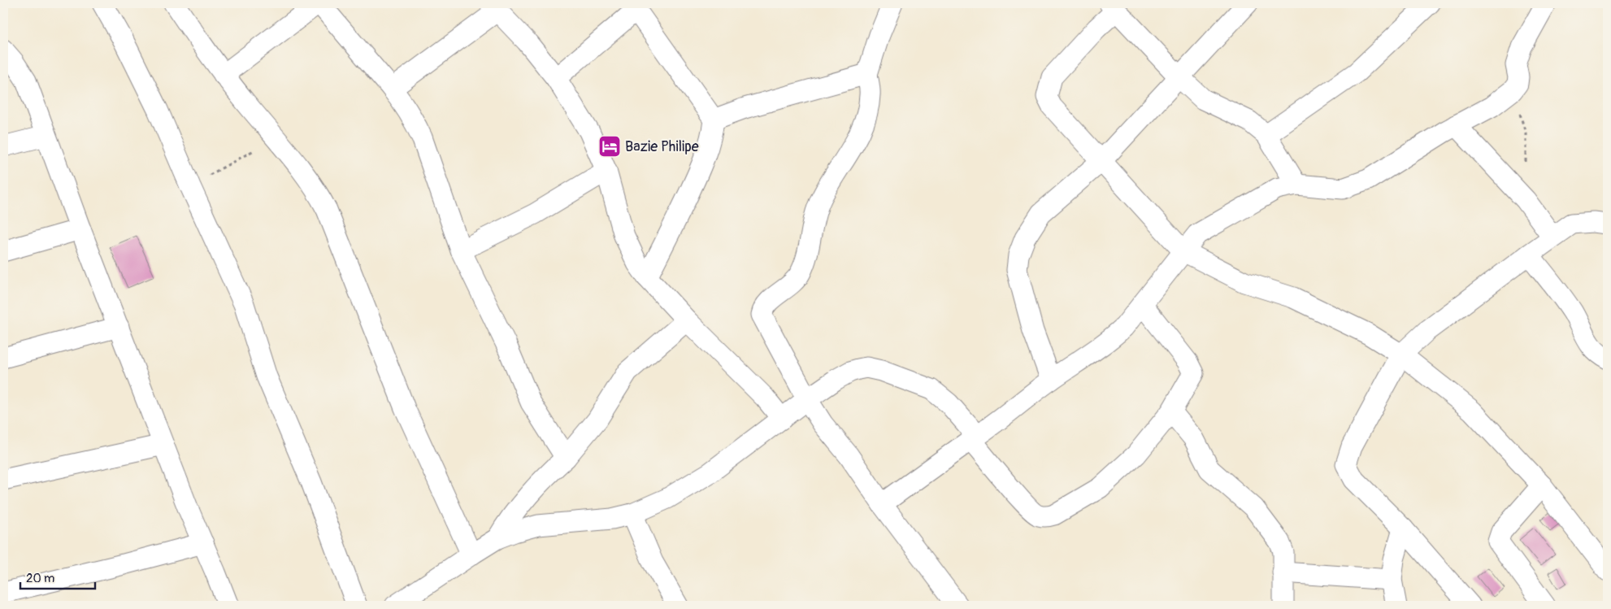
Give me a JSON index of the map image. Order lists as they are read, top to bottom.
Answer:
{
  "places": {
    "hotel": ["Bazie Philipe"]
  },
  "scale_bar": "20 m"
}
